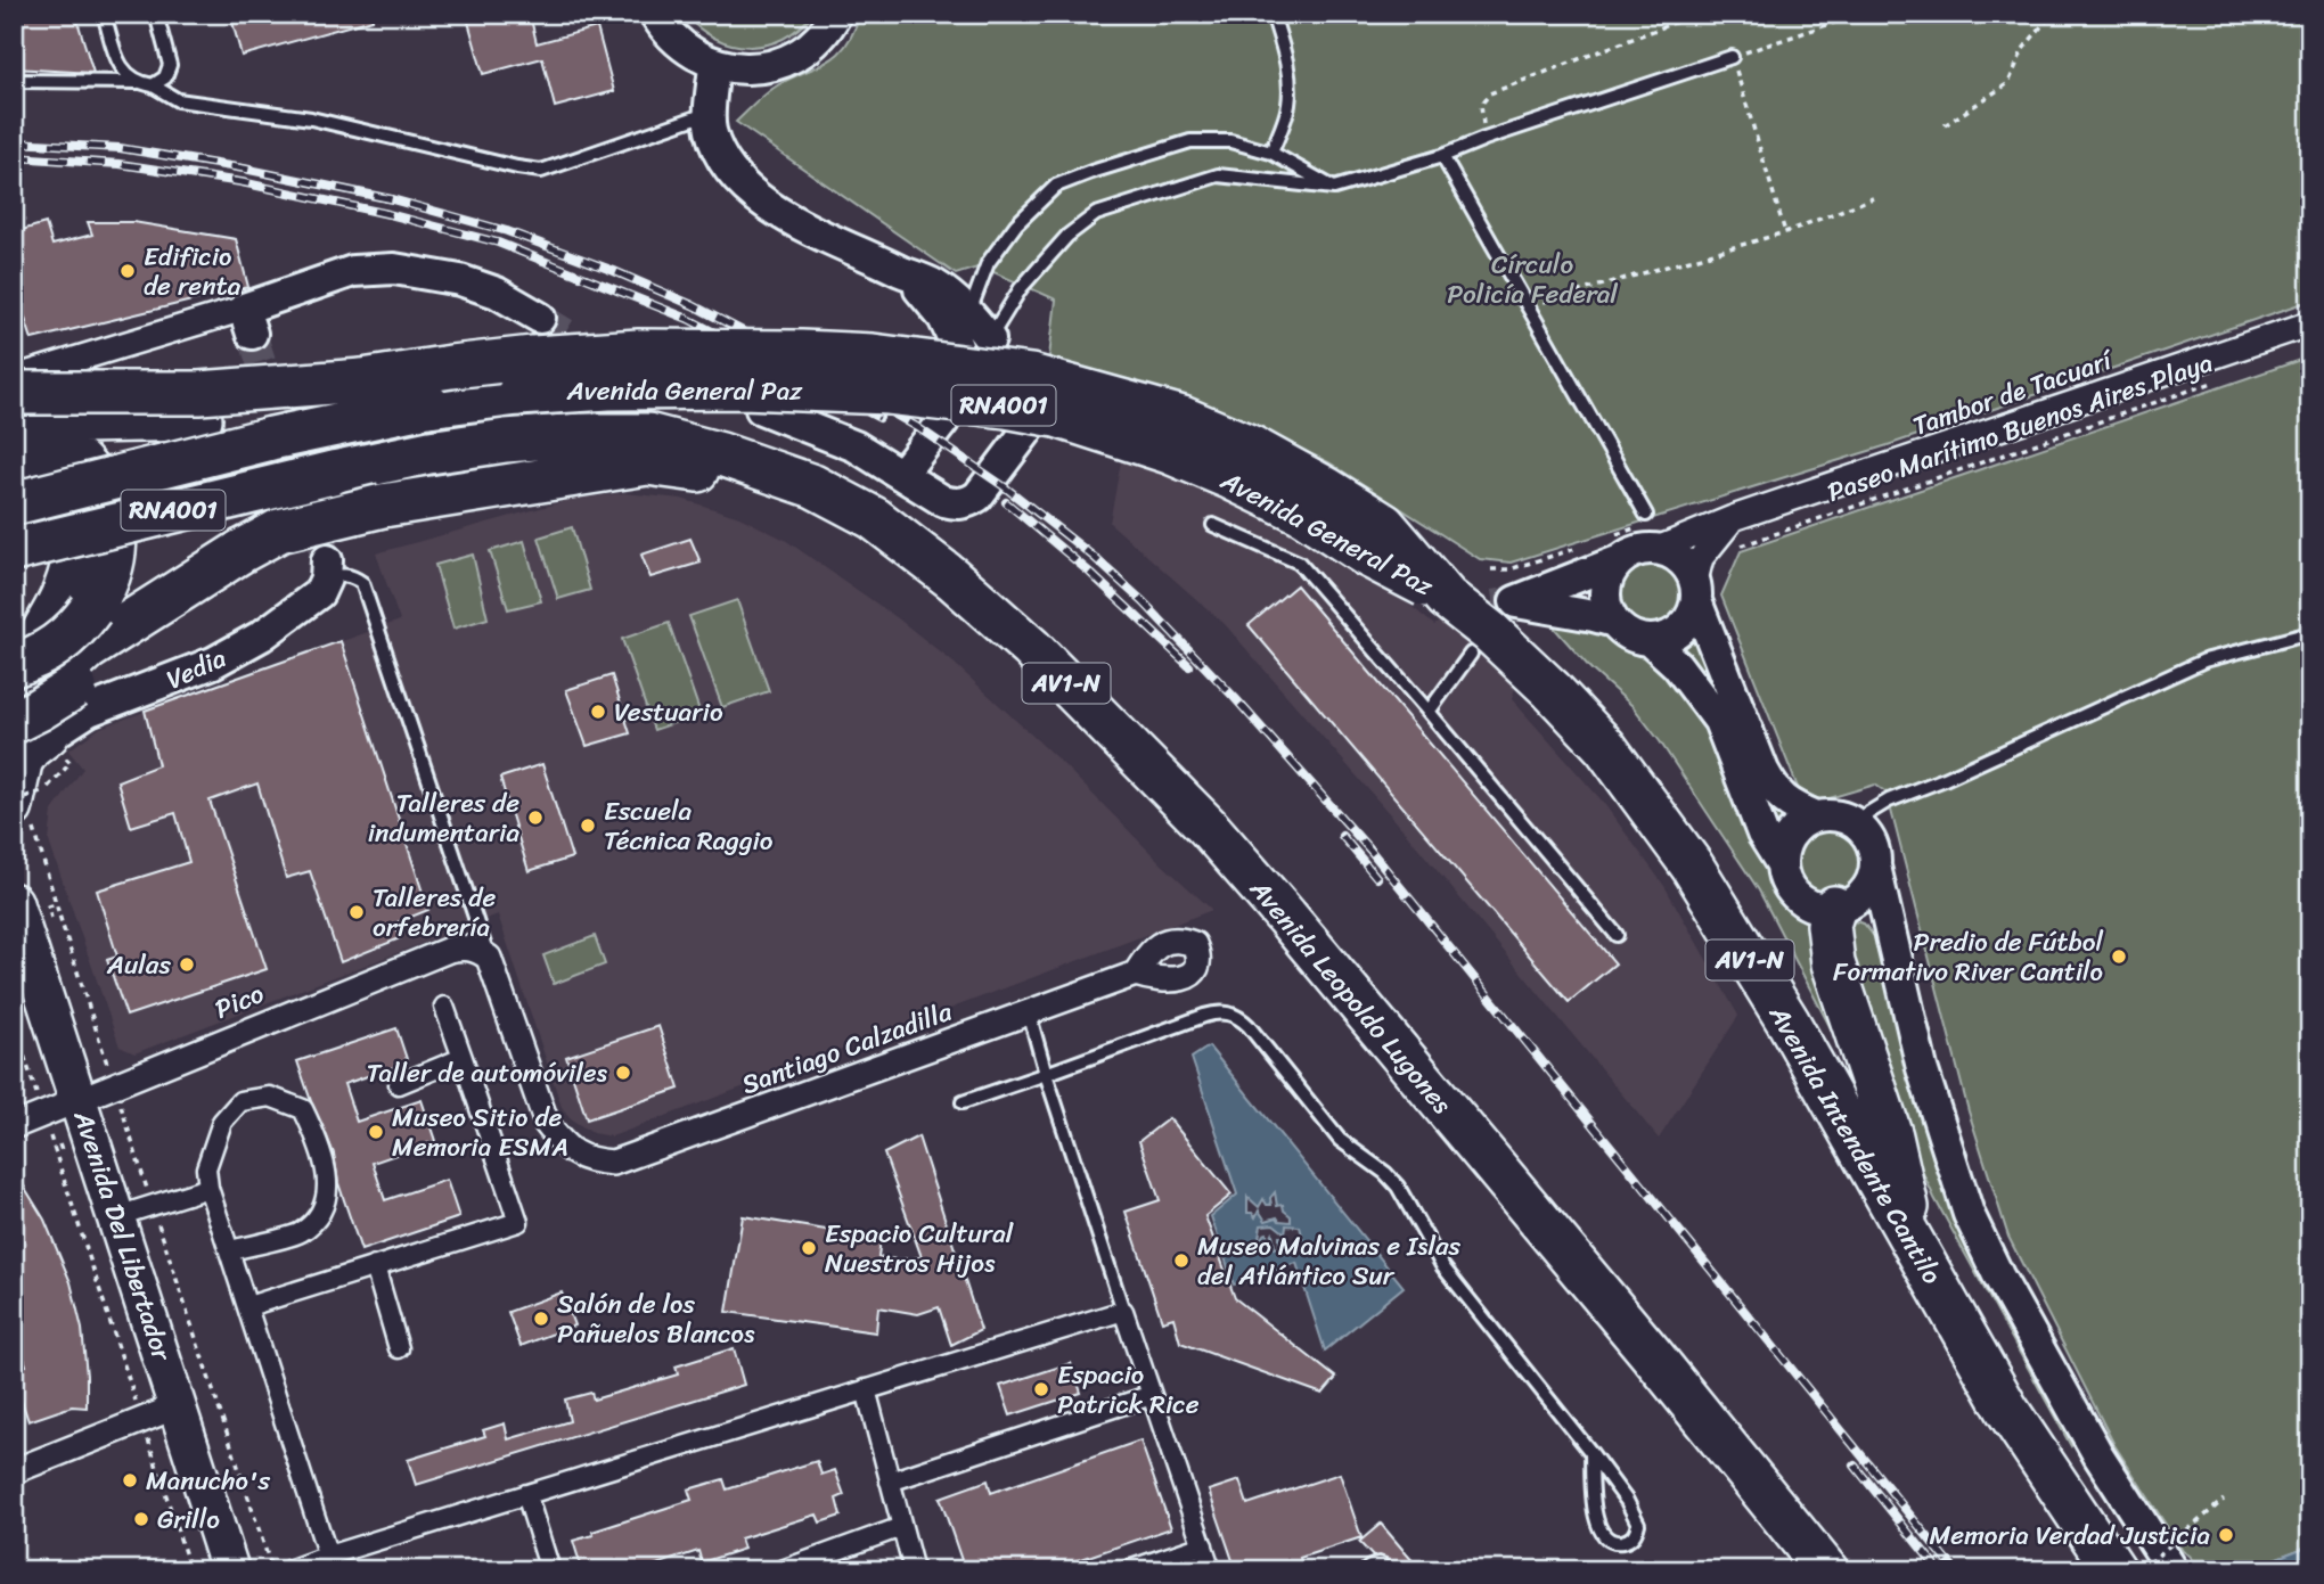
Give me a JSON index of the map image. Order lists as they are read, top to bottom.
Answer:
{
  "streets": {
    "highway": [
      "Avenida General Paz",
      "RNA001",
      "AV1-N",
      "Avenida Leopoldo Lugones",
      "Avenida Intendente Cantilo"
    ],
    "main road": ["Avenida Del Libertador"],
    "street": [
      "Tambor de Tacuarí",
      "Vedia",
      "Pico",
      "Santiago Calzadilla"
    ],
    "path": ["Paseo Marítimo Buenos Aires Playa"]
  },
  "crossings": [
    ["Avenida General Paz", "Avenida Leopoldo Lugones"],
    ["Avenida General Paz", "Avenida Intendente Cantilo"],
    ["Pico", "Santiago Calzadilla"],
    ["Pico", "Avenida Del Libertador"]
  ],
  "parks": ["Círculo Policía Federal"],
  "places": [
    "Edificio de renta",
    "Vestuario",
    "Talleres de indumentaria",
    "Escuela Técnica Raggio",
    "Talleres de orfebrería",
    "Predio de Fútbol Formativo River Cantilo",
    "Aulas",
    "Taller de automóviles",
    "Museo Sitio de Memoria ESMA",
    "Espacio Cultural Nuestros Hijos",
    "Museo Malvinas e Islas del Atlántico Sur",
    "Salón de los Pañuelos Blancos",
    "Espacio Patrick Rice",
    "Manucho's",
    "Grillo",
    "Memoria Verdad Justicia"
  ]
}
